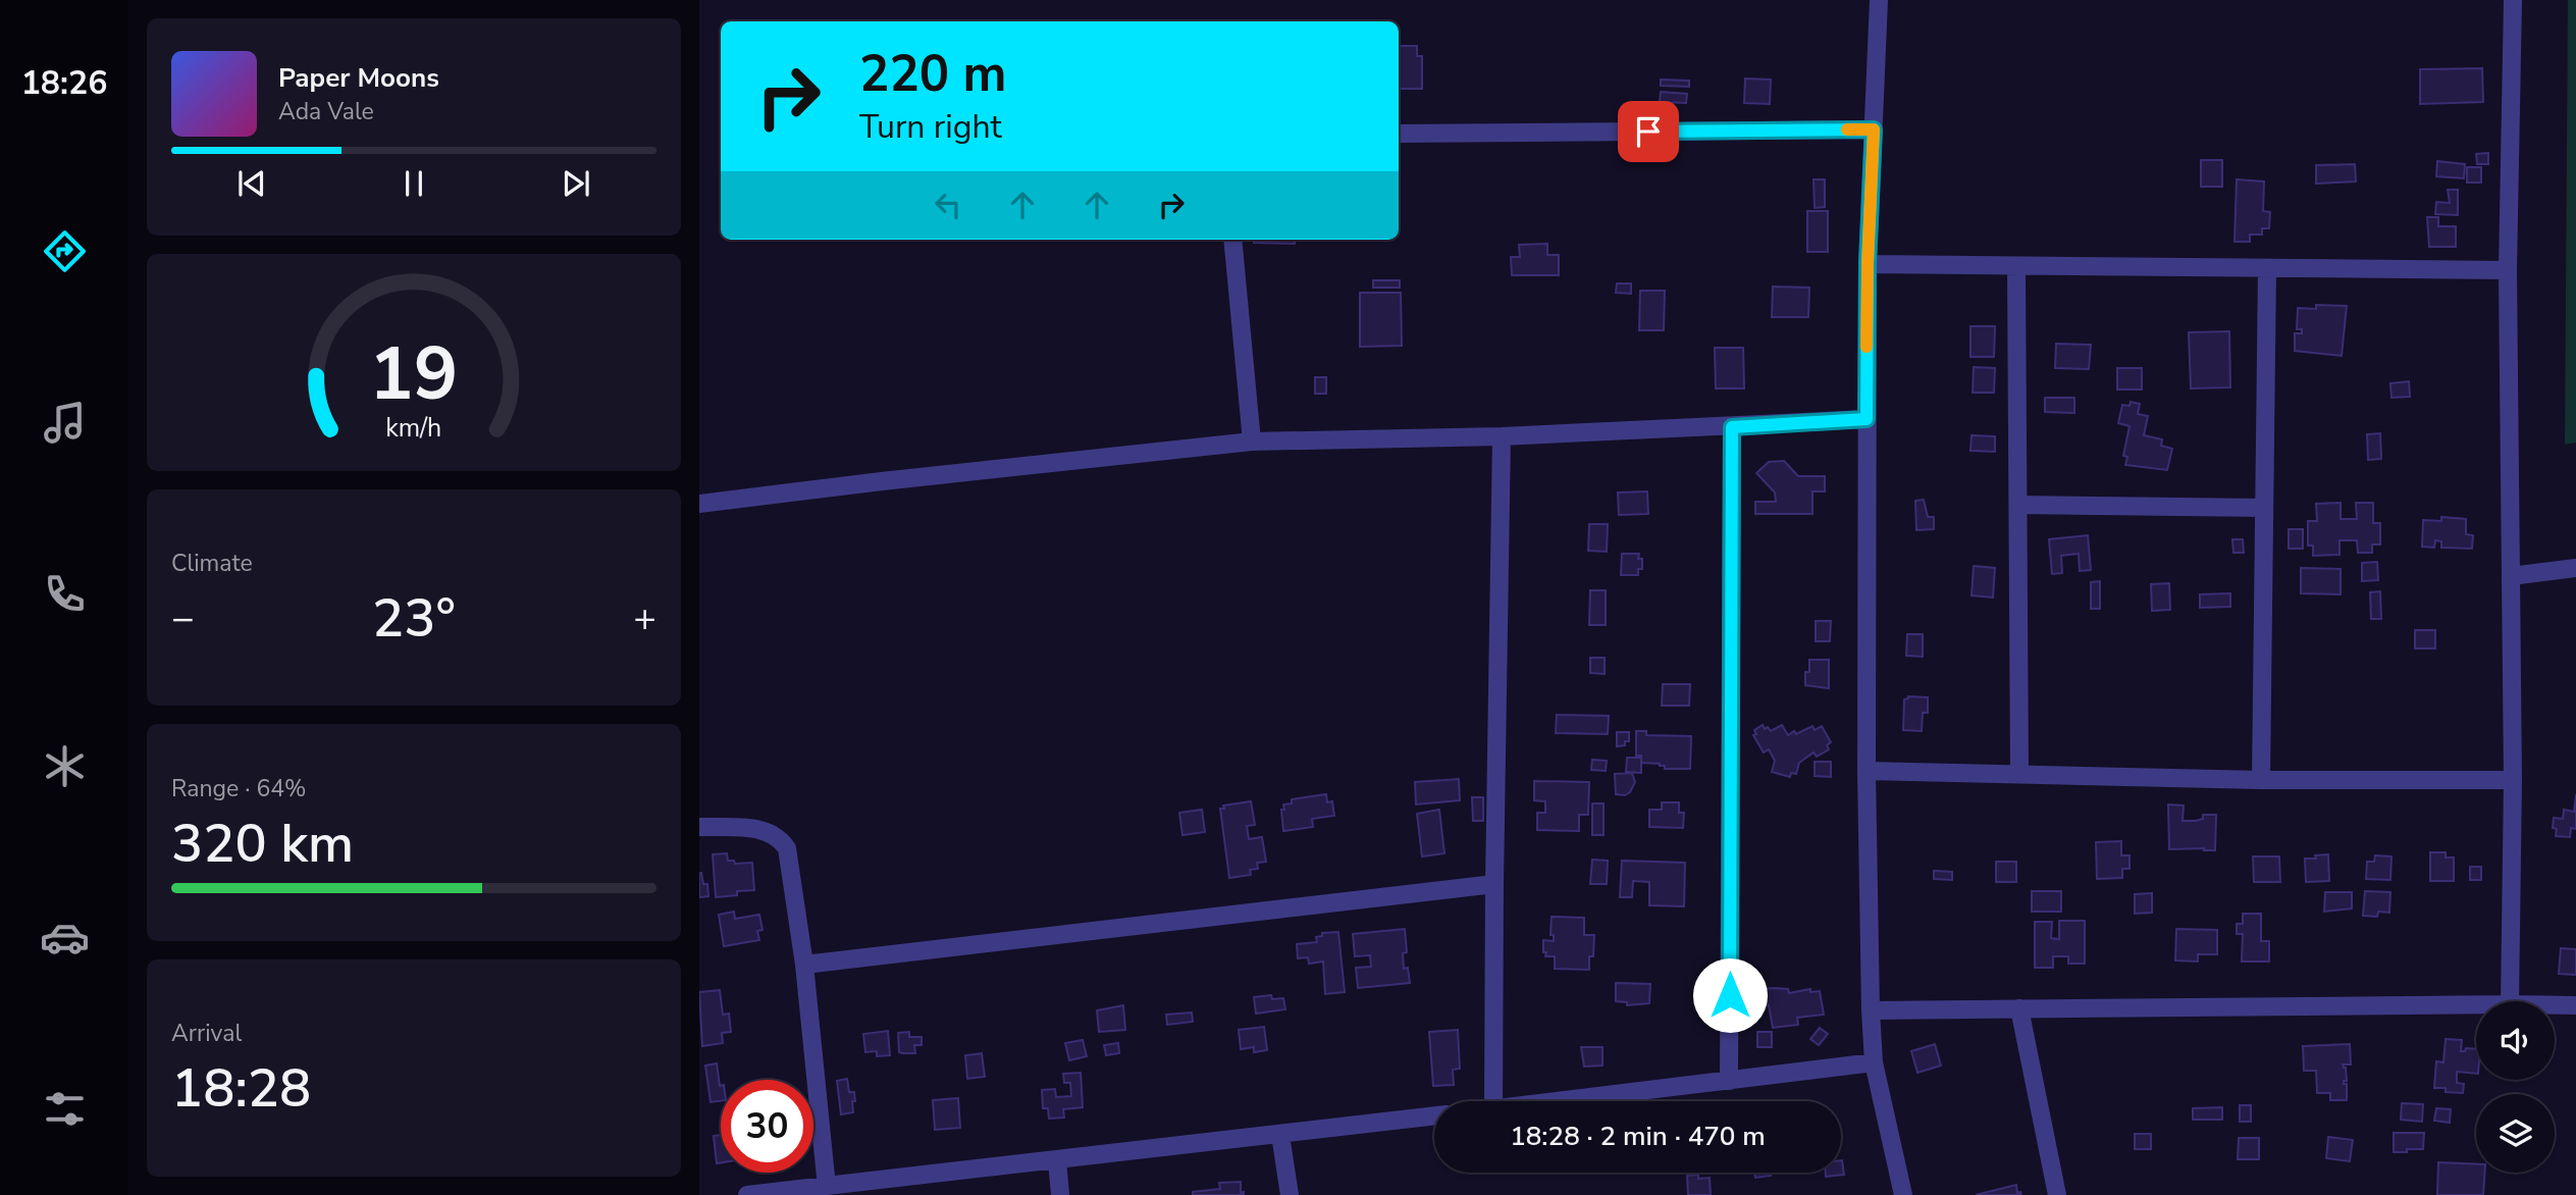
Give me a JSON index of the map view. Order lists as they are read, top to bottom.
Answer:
{
  "page": {
    "tabs": "18:26",
    "turn": ["220 m", "Turn right"],
    "song": ["Paper Moons", "Ada Vale"],
    "tile": [
      "Climate",
      ["Range · 64%", "320 km"],
      ["Arrival", "18:28"]
    ],
    "heat": ["−", "23°", "+"],
    "limit": "30",
    "trip": "18:28 · 2 min · 470 m",
    "gauge": ["19", "km/h"]
  }
}
